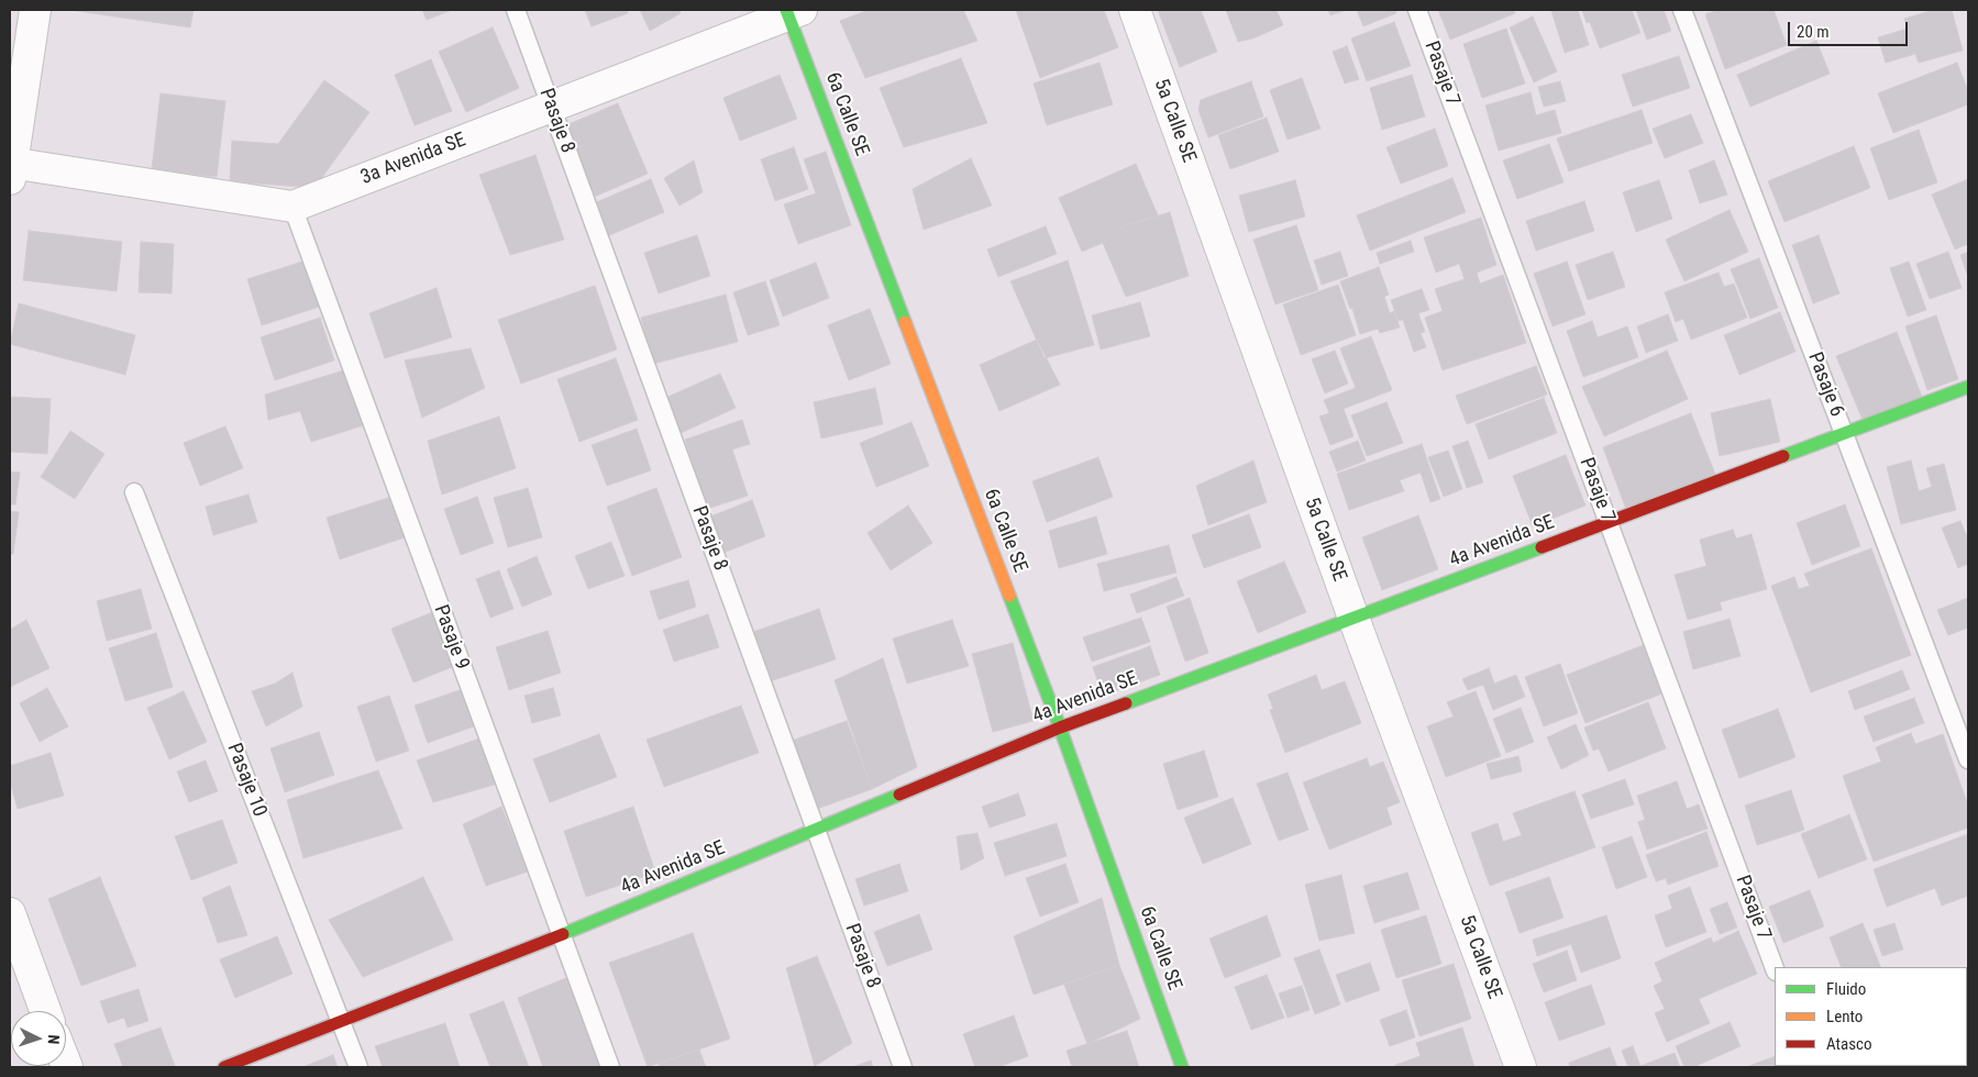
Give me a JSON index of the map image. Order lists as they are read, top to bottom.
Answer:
{
  "streets": {
    "street": [
      "6a Calle SE",
      "5a Calle SE",
      "3a Avenida SE",
      "4a Avenida SE"
    ],
    "lane": [
      "Pasaje 7",
      "Pasaje 8",
      "Pasaje 6",
      "Pasaje 9",
      "Pasaje 10"
    ]
  },
  "crossings": [
    ["Pasaje 7", "4a Avenida SE"],
    ["6a Calle SE", "3a Avenida SE"],
    ["6a Calle SE", "4a Avenida SE"],
    ["Pasaje 8", "3a Avenida SE"],
    ["Pasaje 8", "4a Avenida SE"],
    ["5a Calle SE", "4a Avenida SE"],
    ["3a Avenida SE", "Pasaje 9"],
    ["Pasaje 6", "4a Avenida SE"],
    ["4a Avenida SE", "Pasaje 9"],
    ["4a Avenida SE", "Pasaje 10"]
  ],
  "legend": ["Fluido", "Lento", "Atasco"],
  "scale_bar": "20 m",
  "north": "right"
}
